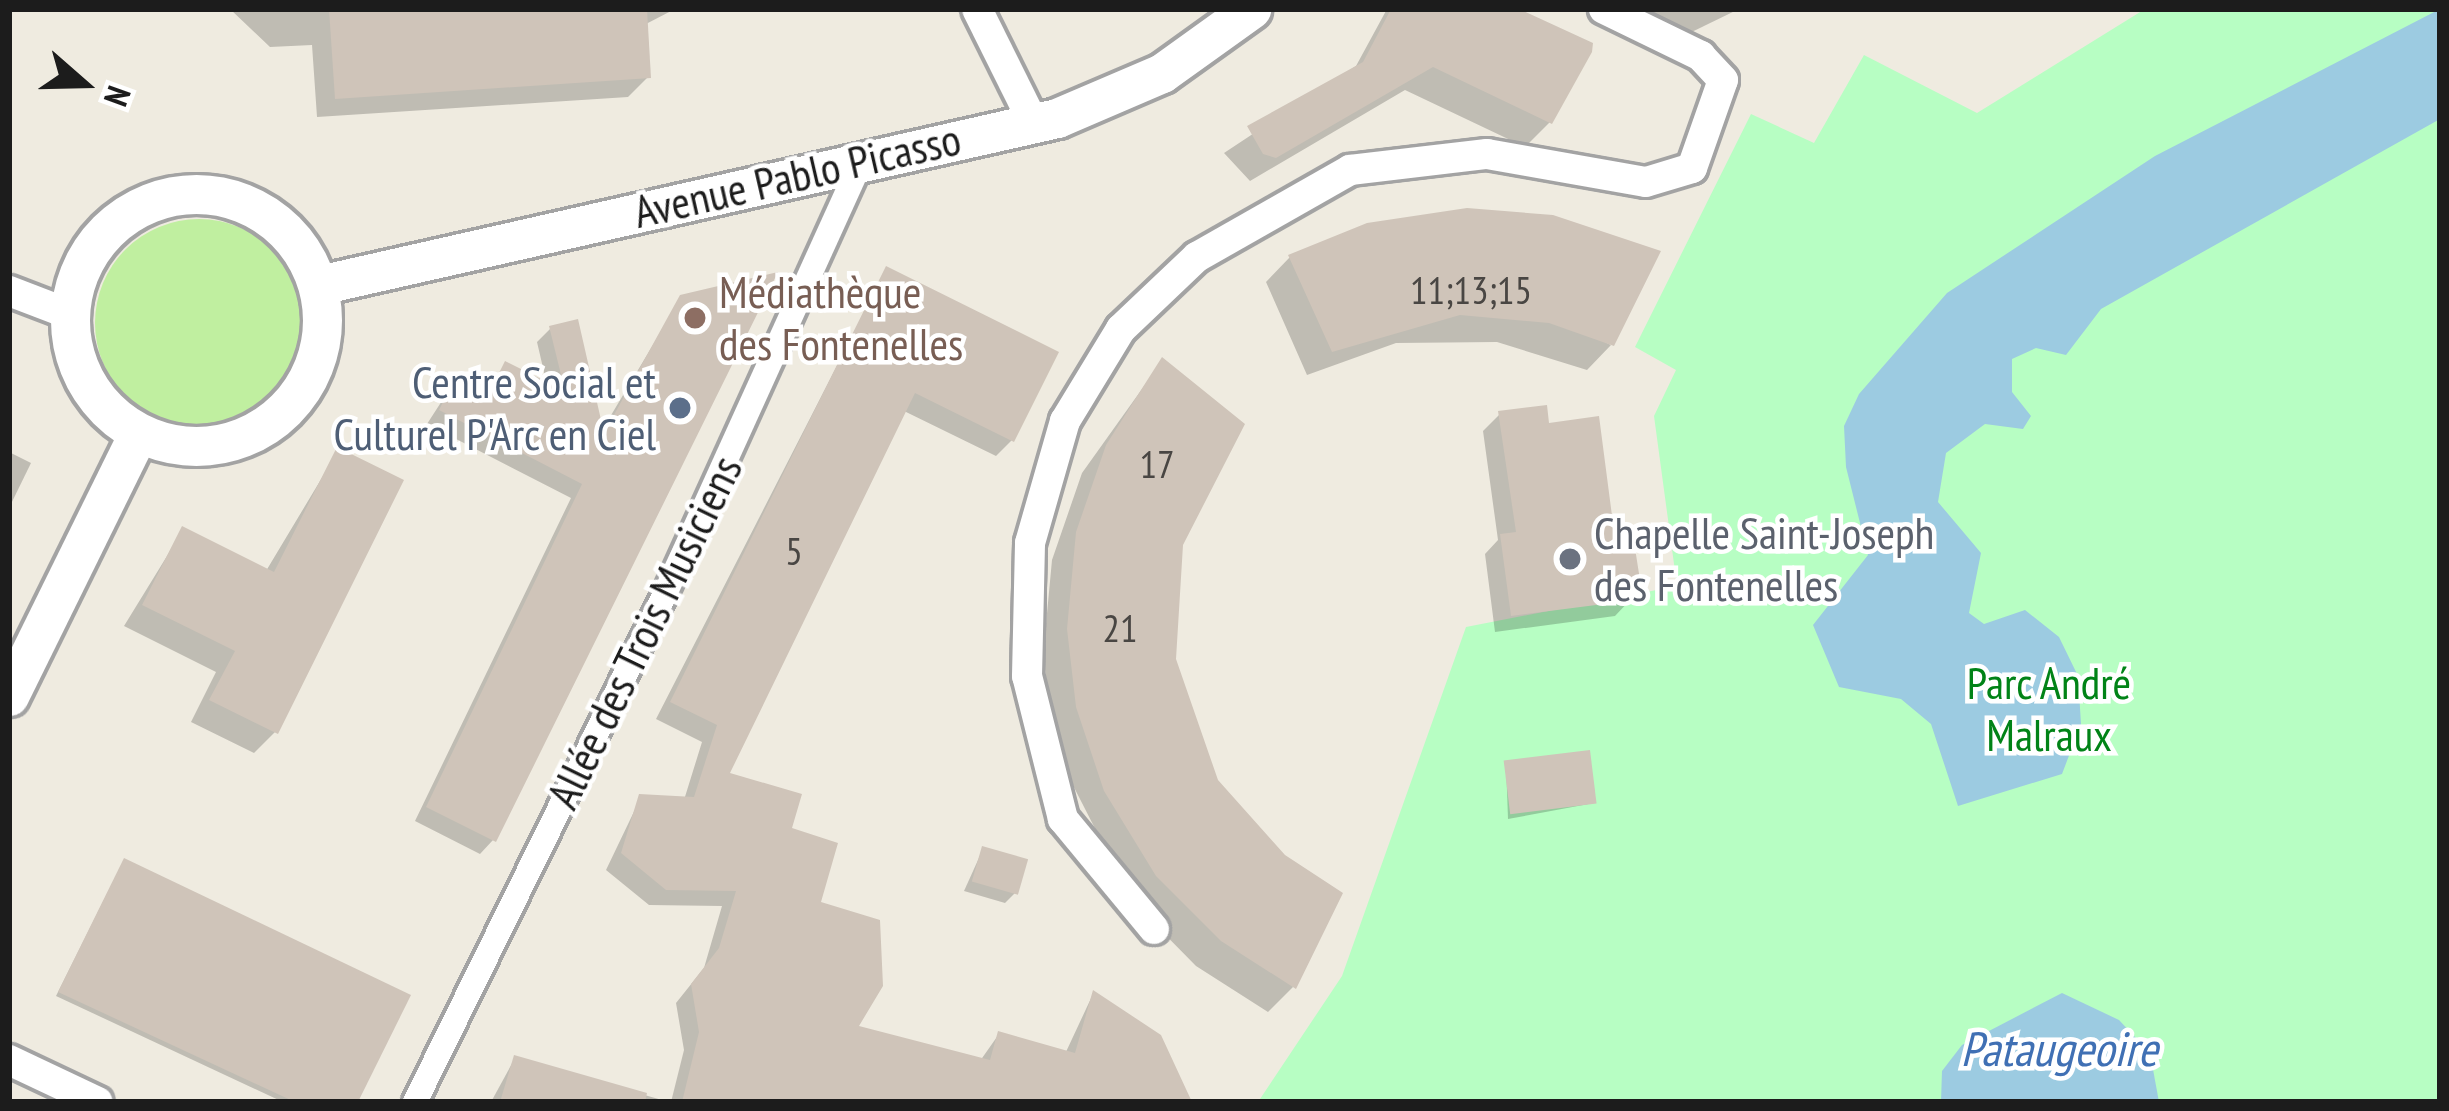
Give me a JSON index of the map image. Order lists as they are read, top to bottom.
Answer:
{
  "streets": {
    "street": ["Avenue Pablo Picasso", "Allée des Trois Musiciens"]
  },
  "crossings": [
    ["Avenue Pablo Picasso", "Allée des Trois Musiciens"]
  ],
  "water": ["Pataugeoire"],
  "parks": ["Parc André Malraux"],
  "places": ["Médiathèque des Fontenelles", "Centre Social et Culturel P'Arc en Ciel", "Chapelle Saint-Joseph des Fontenelles"],
  "house_numbers": [
    "11;13;15",
    "17",
    "5",
    "21"
  ],
  "north": "right"
}
